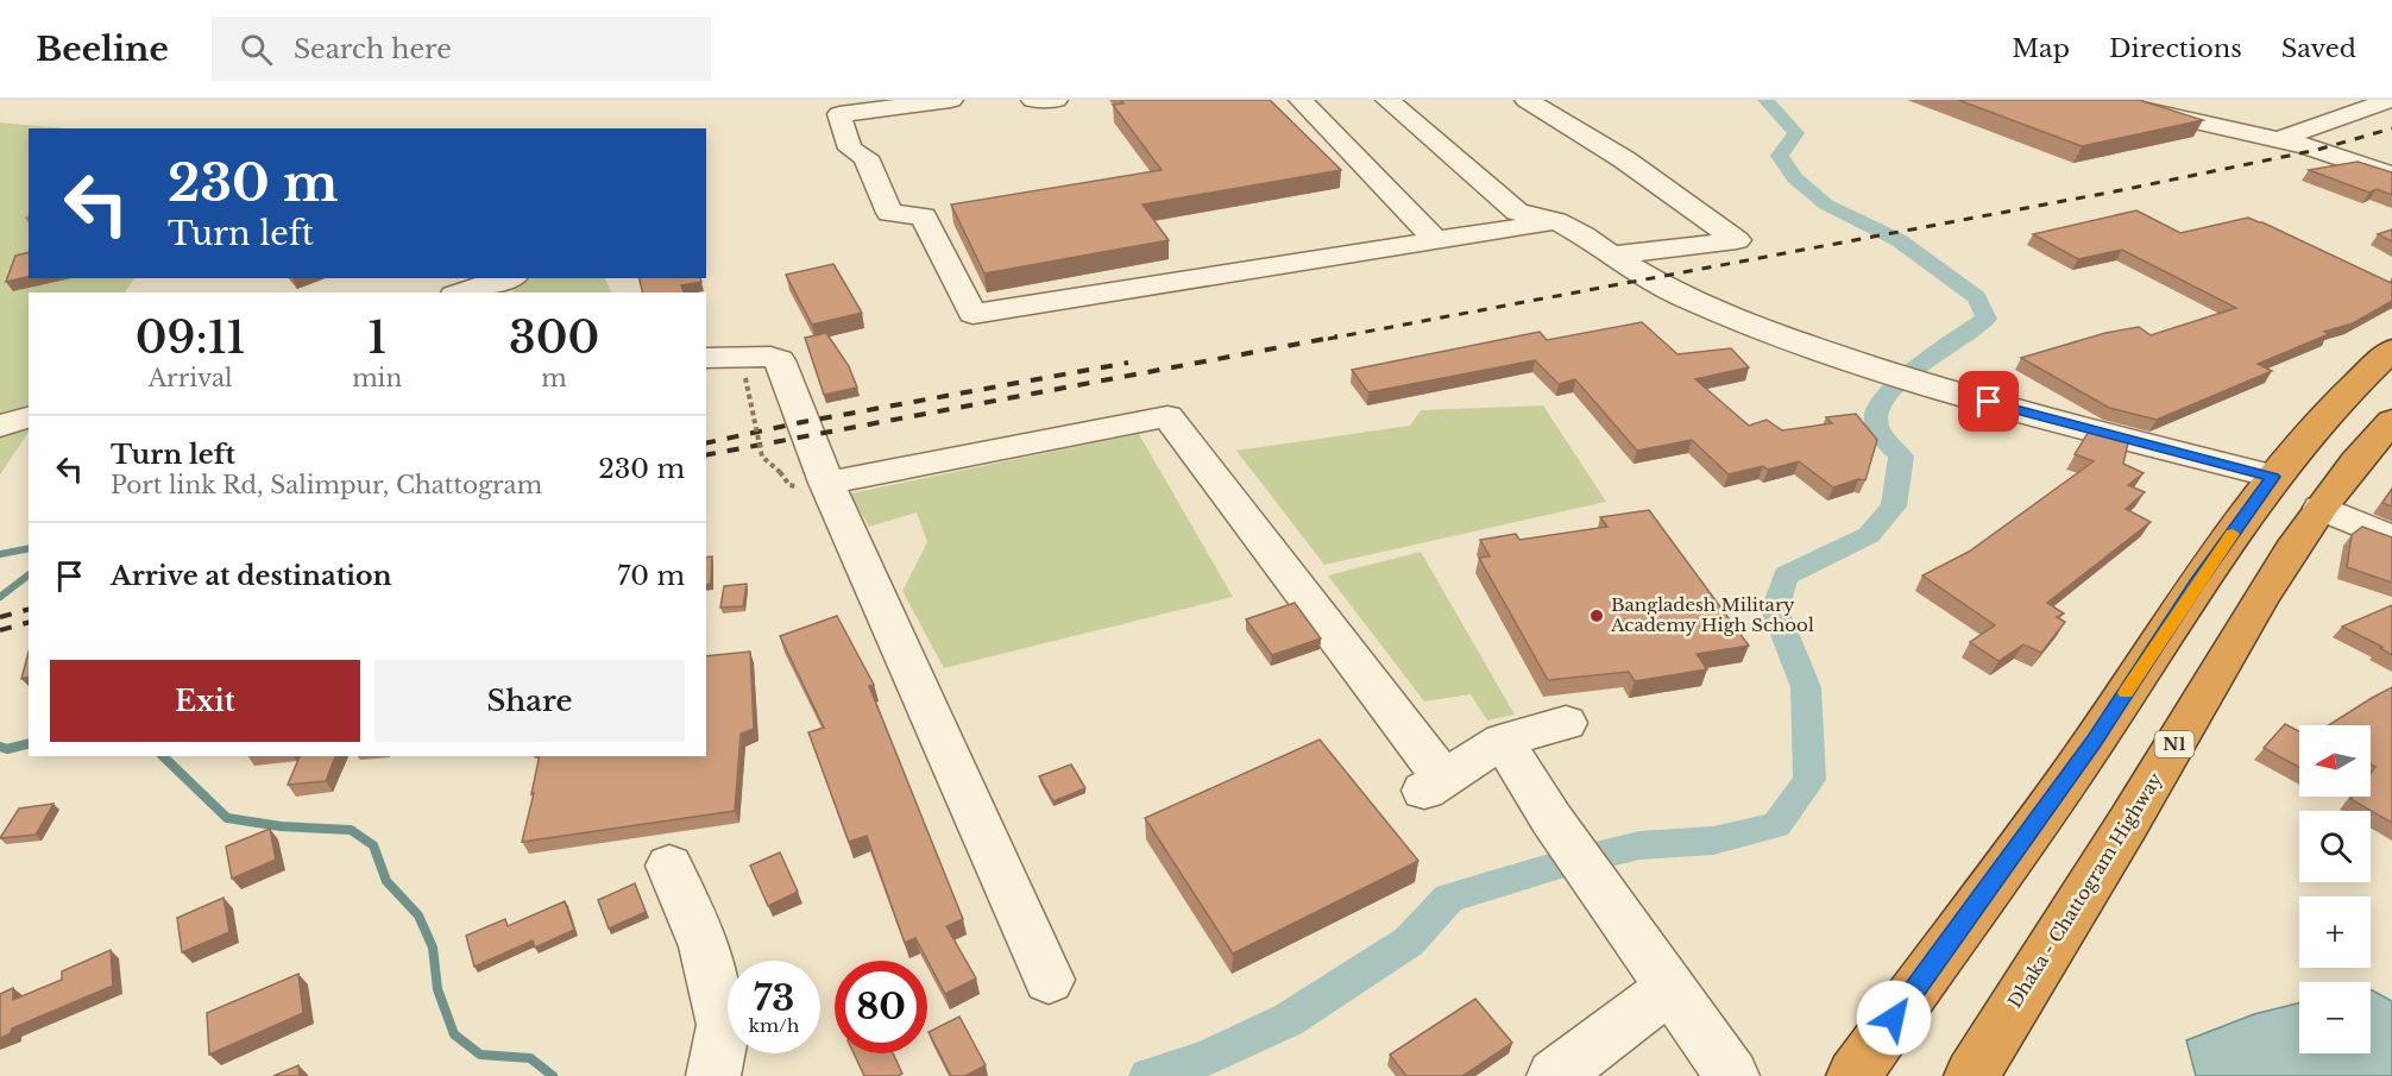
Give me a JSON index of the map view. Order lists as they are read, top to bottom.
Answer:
{
  "streets": {
    "highway": ["N1", "Dhaka - Chattogram Highway"]
  },
  "places": ["Bangladesh Military Academy High School"],
  "north": "left",
  "page": {
    "header": "Beeline",
    "search": "Search here",
    "nav": ["Map", "Directions", "Saved"],
    "turn": ["230 m", "Turn left"],
    "eta": [
      "09:11",
      "Arrival",
      "1",
      "min",
      "300",
      "m"
    ],
    "list": [
      {
        "name": "Turn left",
        "note": "Port link Rd, Salimpur, Chattogram",
        "value": "230 m"
      },
      {
        "name": "Arrive at destination",
        "value": "70 m"
      }
    ],
    "buttons": ["Exit", "Share"],
    "map_buttons": ["+", "−"],
    "speed": "73 km/h",
    "limit": "80"
  }
}
